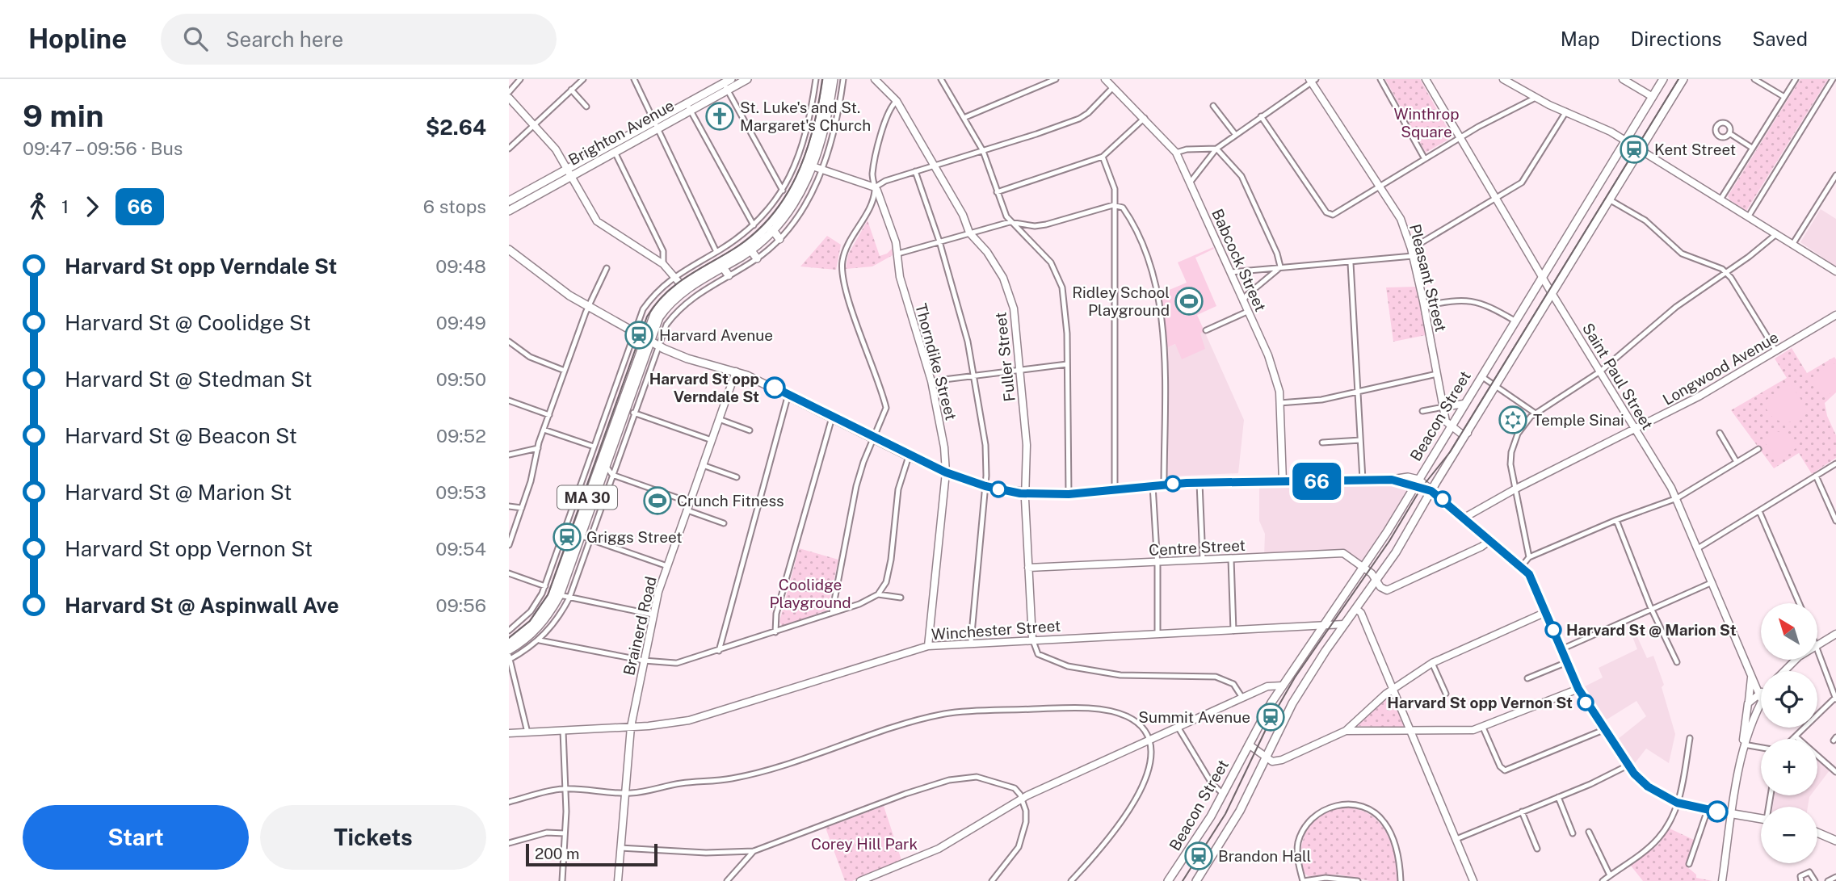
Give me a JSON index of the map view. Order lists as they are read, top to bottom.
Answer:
{
  "streets": {
    "main road": ["Brighton Avenue", "Beacon Street", "MA 30"],
    "street": [
      "Babcock Street",
      "Pleasant Street",
      "Fuller Street",
      "Thorndike Street",
      "Longwood Avenue",
      "Saint Paul Street",
      "Centre Street",
      "Brainerd Road",
      "Winchester Street"
    ]
  },
  "crossings": [
    ["Pleasant Street", "Beacon Street"],
    ["Fuller Street", "Centre Street"],
    ["Fuller Street", "Winchester Street"],
    ["Thorndike Street", "Winchester Street"],
    ["Longwood Avenue", "Saint Paul Street"],
    ["Saint Paul Street", "Beacon Street"],
    ["Beacon Street", "Centre Street"],
    ["Beacon Street", "Winchester Street"],
    ["Brainerd Road", "Winchester Street"]
  ],
  "parks": ["Winthrop Square", "Coolidge Playground", "Corey Hill Park"],
  "places": {
    "church": ["St. Luke's and St. Margaret's Church"],
    "station": [
      "Kent Street",
      "Harvard Avenue",
      "Griggs Street",
      "Summit Avenue",
      "Brandon Hall"
    ],
    "sports": ["Ridley School Playground", "Crunch Fitness"],
    "other": ["Harvard St opp Verndale St", "Harvard St @ Marion St", "Harvard St opp Vernon St"],
    "synagogue": ["Temple Sinai"]
  },
  "lines": ["bus line 66"],
  "scale_bar": "200 m",
  "north": "top left",
  "page": {
    "header": "Hopline",
    "search": "Search here",
    "nav": ["Map", "Directions", "Saved"],
    "heading": ["9 min", "09:47 – 09:56 · Bus", "$2.64"],
    "on_map": "66",
    "legs": ["1", "66", "6 stops"],
    "list": [
      {
        "name": "Harvard St opp Verndale St",
        "value": "09:48"
      },
      {
        "name": "Harvard St @ Coolidge St",
        "value": "09:49"
      },
      {
        "name": "Harvard St @ Stedman St",
        "value": "09:50"
      },
      {
        "name": "Harvard St @ Beacon St",
        "value": "09:52"
      },
      {
        "name": "Harvard St @ Marion St",
        "value": "09:53"
      },
      {
        "name": "Harvard St opp Vernon St",
        "value": "09:54"
      },
      {
        "name": "Harvard St @ Aspinwall Ave",
        "value": "09:56"
      }
    ],
    "map_buttons": ["+", "−"],
    "buttons": ["Start", "Tickets"],
    "scale": "200 m"
  }
}
